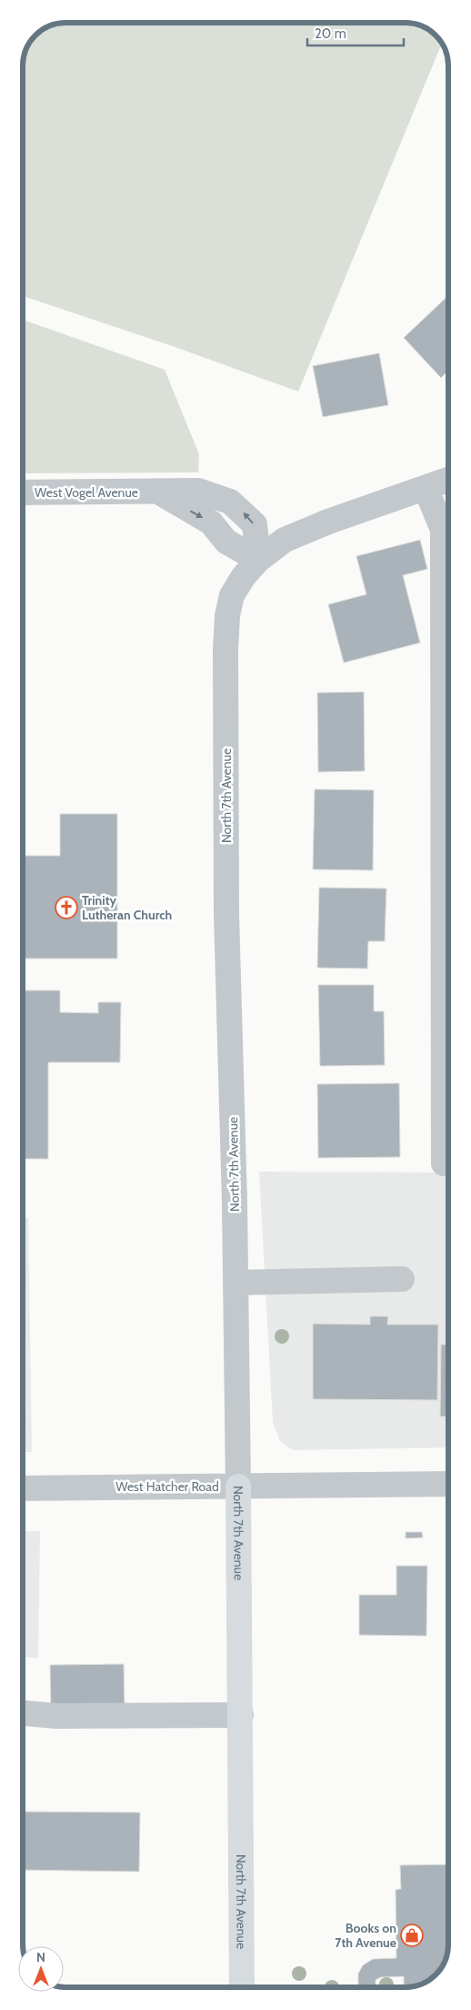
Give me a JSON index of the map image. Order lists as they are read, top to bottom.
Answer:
{
  "streets": {
    "main road": ["North 7th Avenue"],
    "street": ["West Vogel Avenue", "West Hatcher Road"]
  },
  "crossings": [
    ["West Vogel Avenue", "North 7th Avenue"],
    ["North 7th Avenue", "West Hatcher Road"]
  ],
  "places": {
    "church": ["Trinity Lutheran Church"],
    "shop": ["Books on 7th Avenue"]
  },
  "scale_bar": "20 m",
  "north": "top"
}
